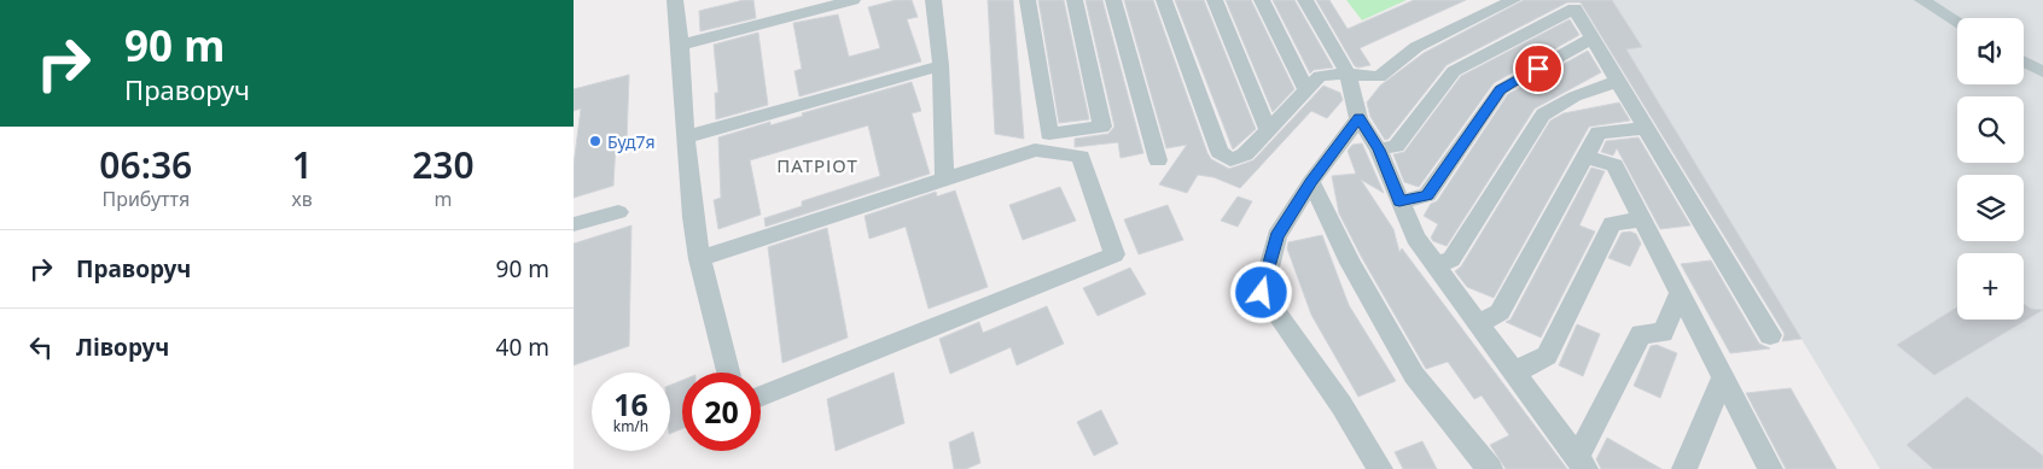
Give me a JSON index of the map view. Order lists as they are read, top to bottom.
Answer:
{
  "districts": ["ПАТРІОТ"],
  "places": ["Буд7я"],
  "page": {
    "turn": ["90 m", "Праворуч"],
    "map_buttons": "+",
    "eta": [
      "06:36",
      "Прибуття",
      "1",
      "хв",
      "230",
      "m"
    ],
    "list": [
      {
        "name": "Праворуч",
        "value": "90 m"
      },
      {
        "name": "Ліворуч",
        "value": "40 m"
      }
    ],
    "speed": "16 km/h",
    "limit": "20"
  }
}
